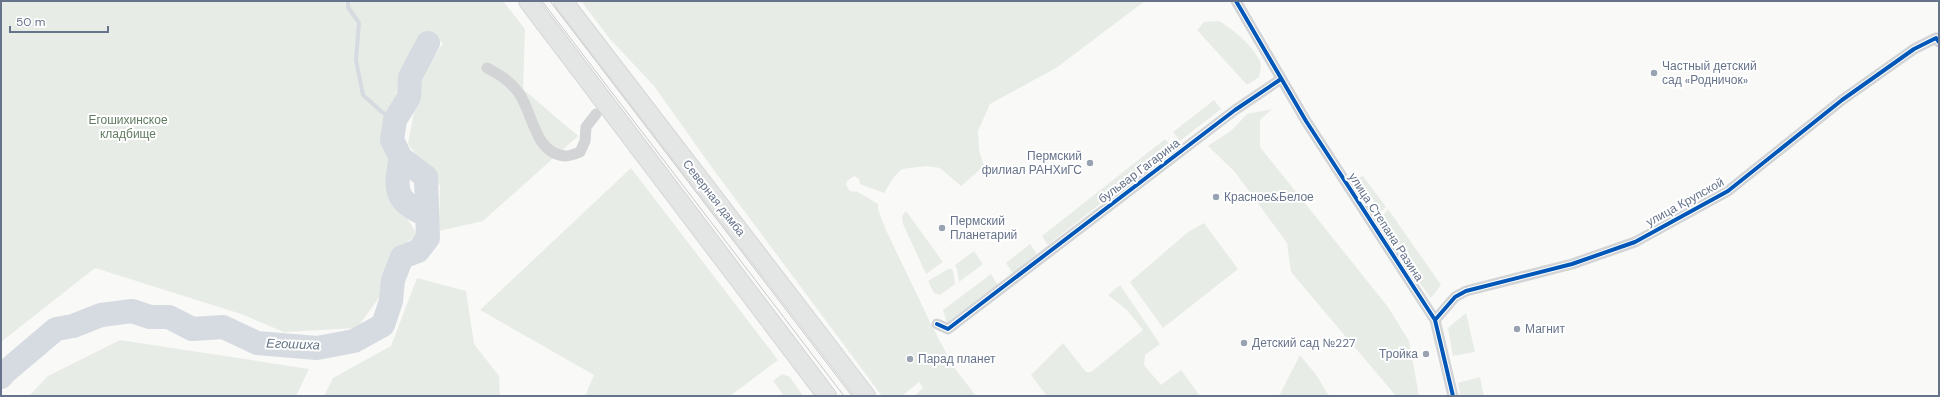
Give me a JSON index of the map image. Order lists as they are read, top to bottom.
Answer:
{
  "streets": {
    "main road": ["Северная дамба"],
    "street": ["бульвар Гагарина", "улица Крупской", "улица Степана Разина"]
  },
  "crossings": [
    ["бульвар Гагарина", "улица Степана Разина"],
    ["улица Крупской", "улица Степана Разина"]
  ],
  "water": ["Егошиха"],
  "parks": ["Егошихинское кладбище"],
  "places": [
    "Частный детский сад «Родничок»",
    "Пермский филиал РАНХиГС",
    "Красное&Белое",
    "Пермский Планетарий",
    "Магнит",
    "Детский сад №227",
    "Тройка",
    "Парад планет"
  ],
  "scale_bar": "50 m"
}
